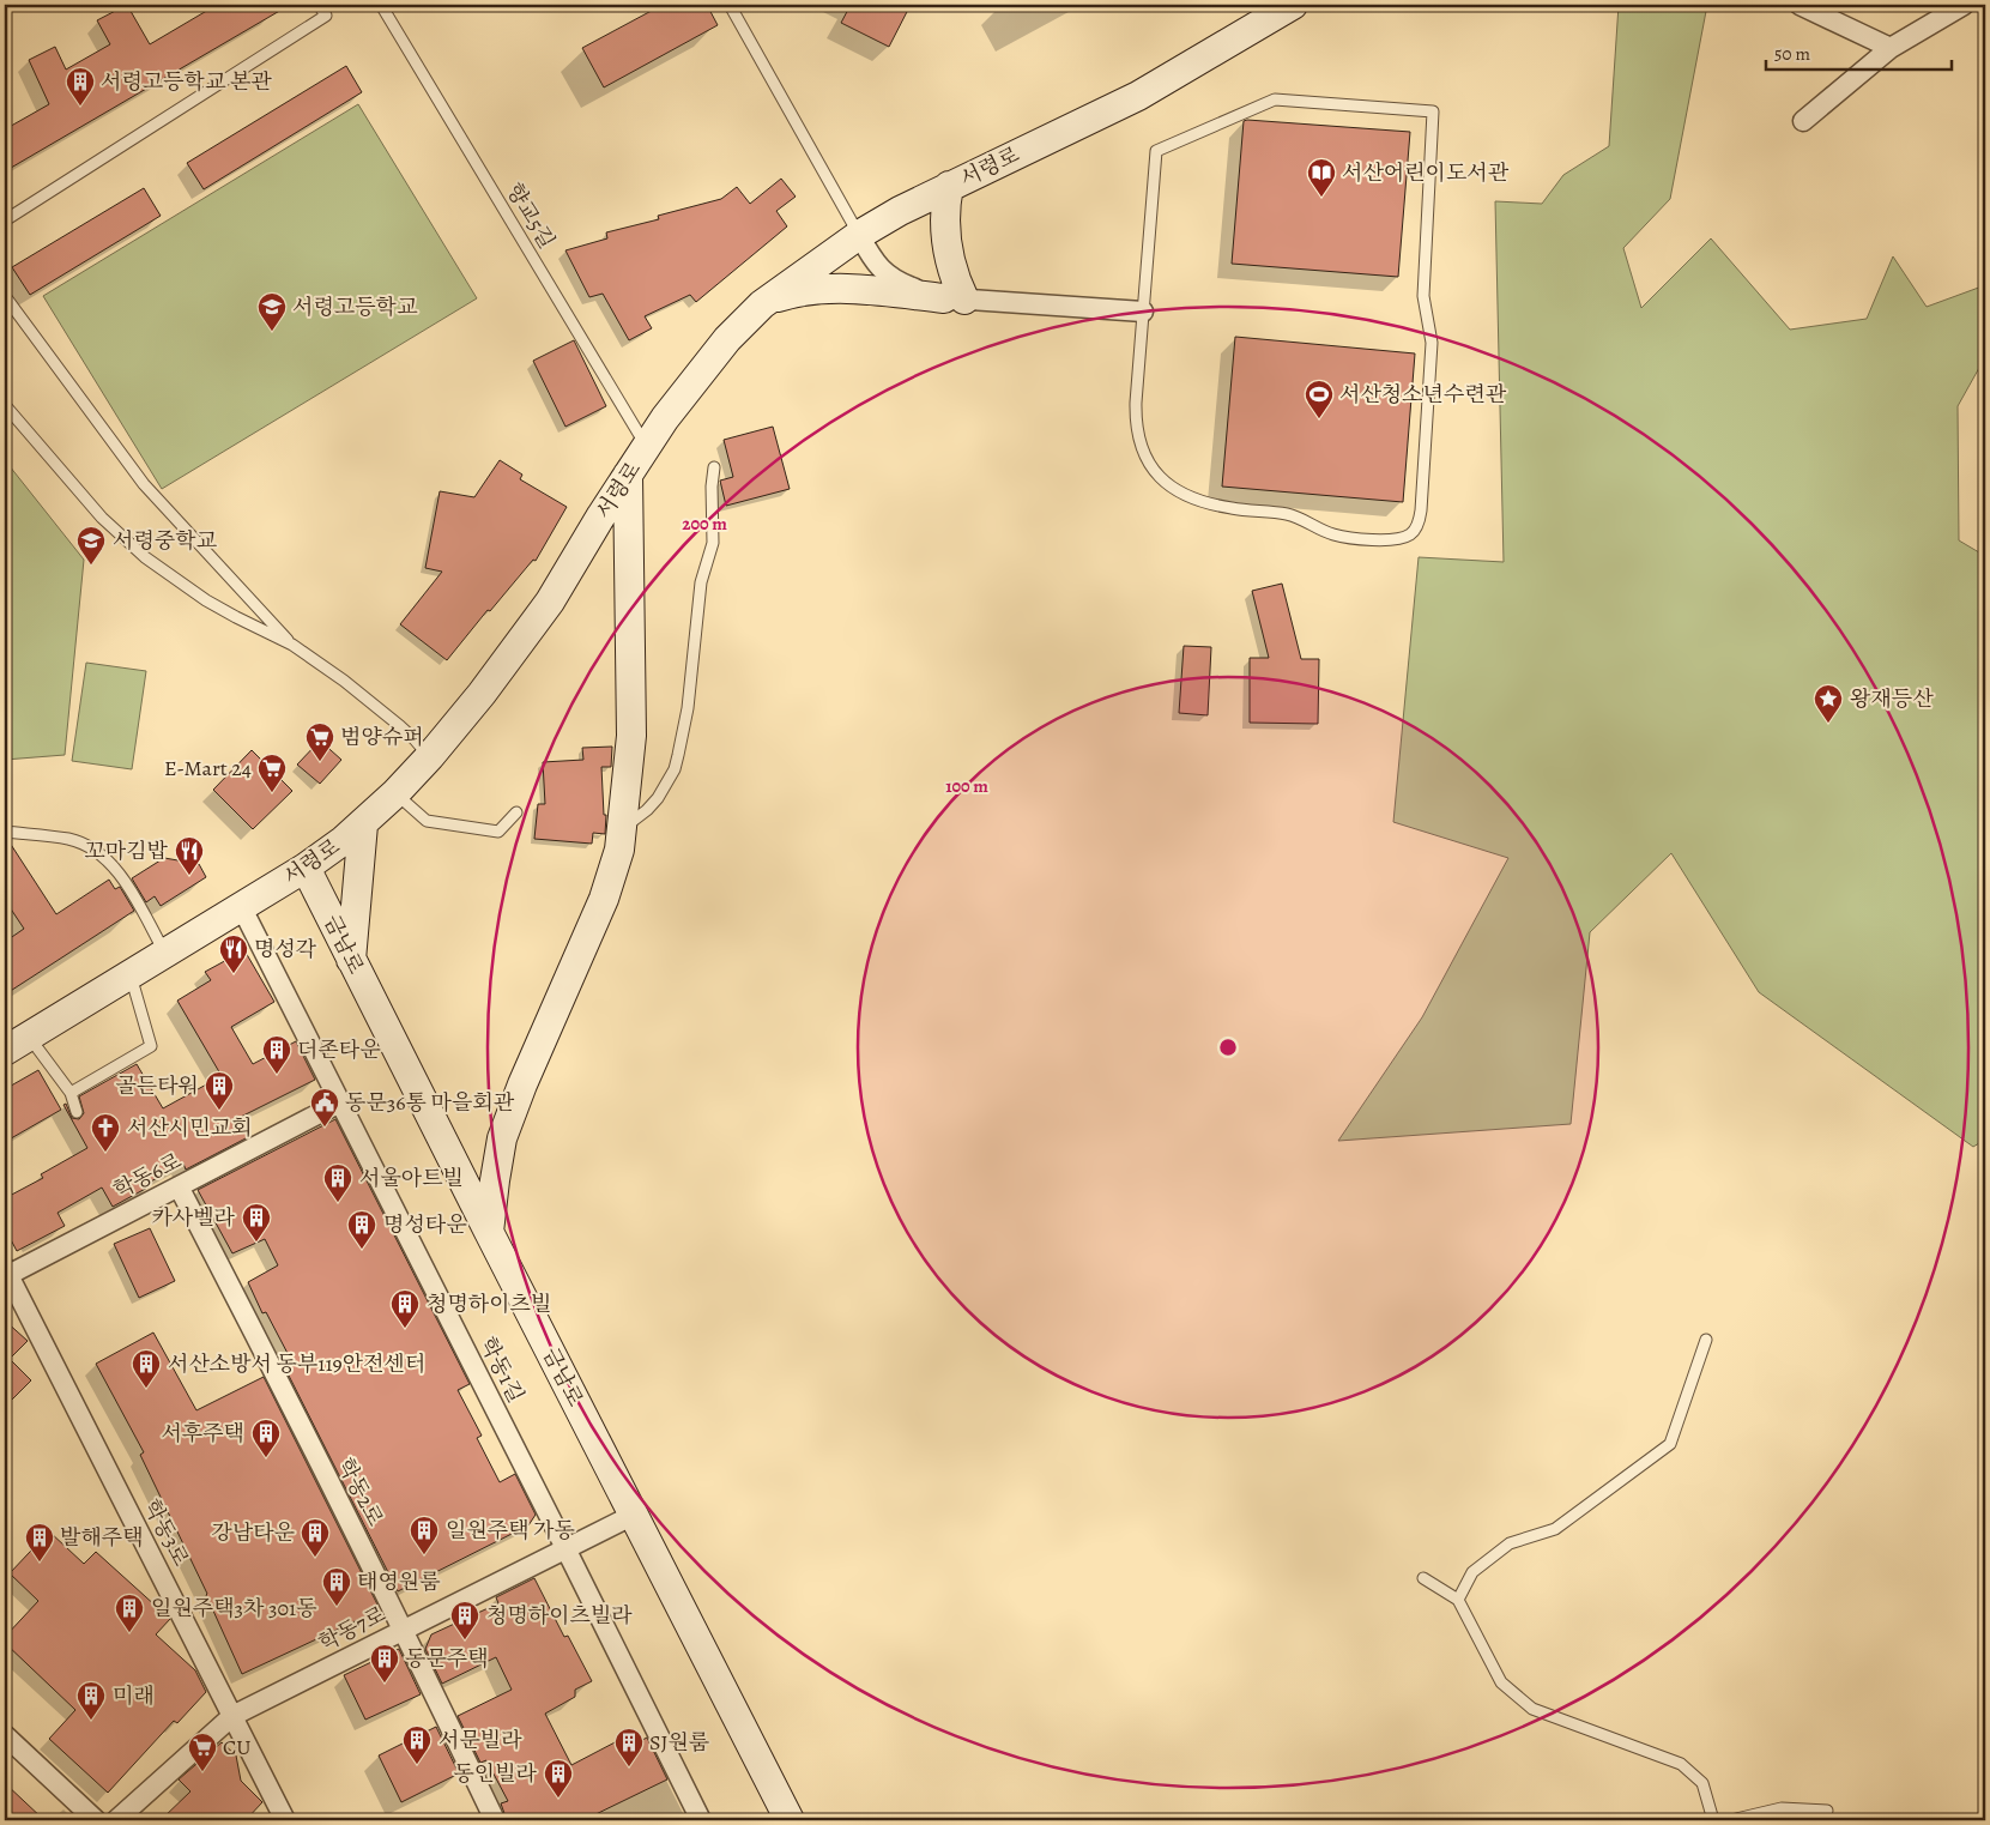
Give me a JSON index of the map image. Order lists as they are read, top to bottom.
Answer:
{
  "streets": {
    "street": [
      "서령로",
      "금남로",
      "학동6로",
      "학동1길",
      "학동2로",
      "학동3로",
      "학동7로"
    ],
    "lane": ["향교5길"]
  },
  "crossings": [
    ["서령로", "향교5길"],
    ["서령로", "금남로"],
    ["서령로", "학동1길"],
    ["금남로", "학동7로"],
    ["학동6로", "학동1길"],
    ["학동6로", "학동2로"],
    ["학동6로", "학동3로"],
    ["학동1길", "학동7로"],
    ["학동2로", "학동7로"],
    ["학동3로", "학동7로"]
  ],
  "places": {
    "building": [
      "서령고등학교 본관",
      "더존타운",
      "골든타워",
      "서울아트빌",
      "카사벨라",
      "명성타운",
      "청명하이츠빌",
      "서산소방서 동부119안전센터",
      "서후주택",
      "일원주택 가동",
      "강남타운",
      "발해주택",
      "태영원룸",
      "일원주택3차 301동",
      "청명하이츠빌라",
      "동문주택",
      "미래",
      "서문빌라",
      "SJ원룸",
      "동인빌라"
    ],
    "library": ["서산어린이도서관"],
    "school or university": ["서령고등학교", "서령중학교"],
    "sports": ["서산청소년수련관"],
    "place": ["왕재등산"],
    "supermarket": ["범양슈퍼", "E-Mart 24", "CU"],
    "restaurant": ["꼬마김밥", "명성각"],
    "public building": ["동문36통 마을회관"],
    "church": ["서산시민교회"]
  },
  "scale_bar": "50 m",
  "rings": ["200 m", "100 m"]
}
